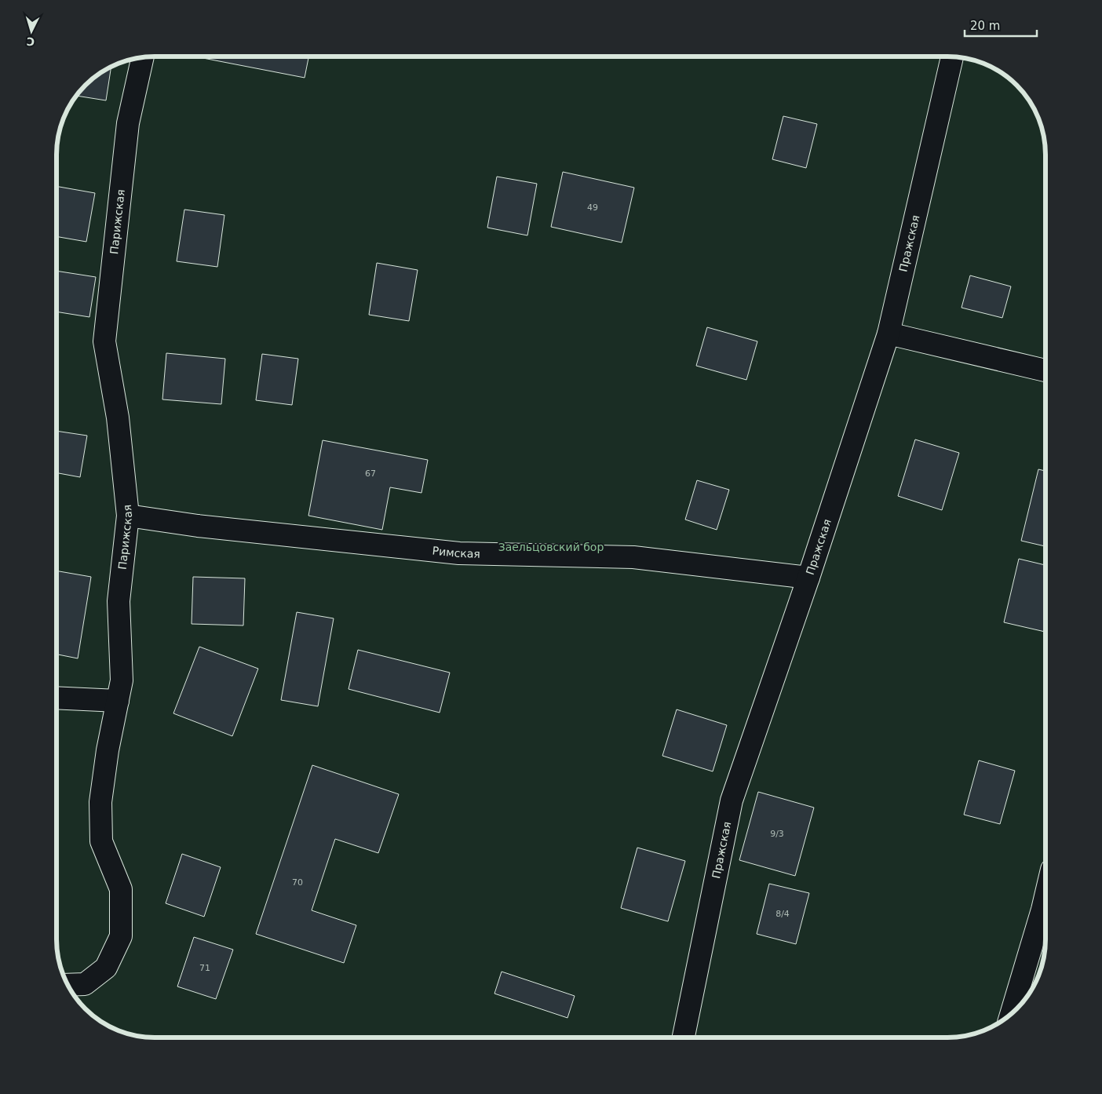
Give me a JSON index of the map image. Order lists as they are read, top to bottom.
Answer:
{
  "streets": {
    "street": ["Парижская", "Пражская", "Римская"]
  },
  "crossings": [
    ["Парижская", "Римская"],
    ["Пражская", "Римская"]
  ],
  "parks": ["Заельцовский бор"],
  "house_numbers": [
    "49",
    "67",
    "9/3",
    "70",
    "8/4",
    "71"
  ],
  "scale_bar": "20 m",
  "north": "bottom"
}
